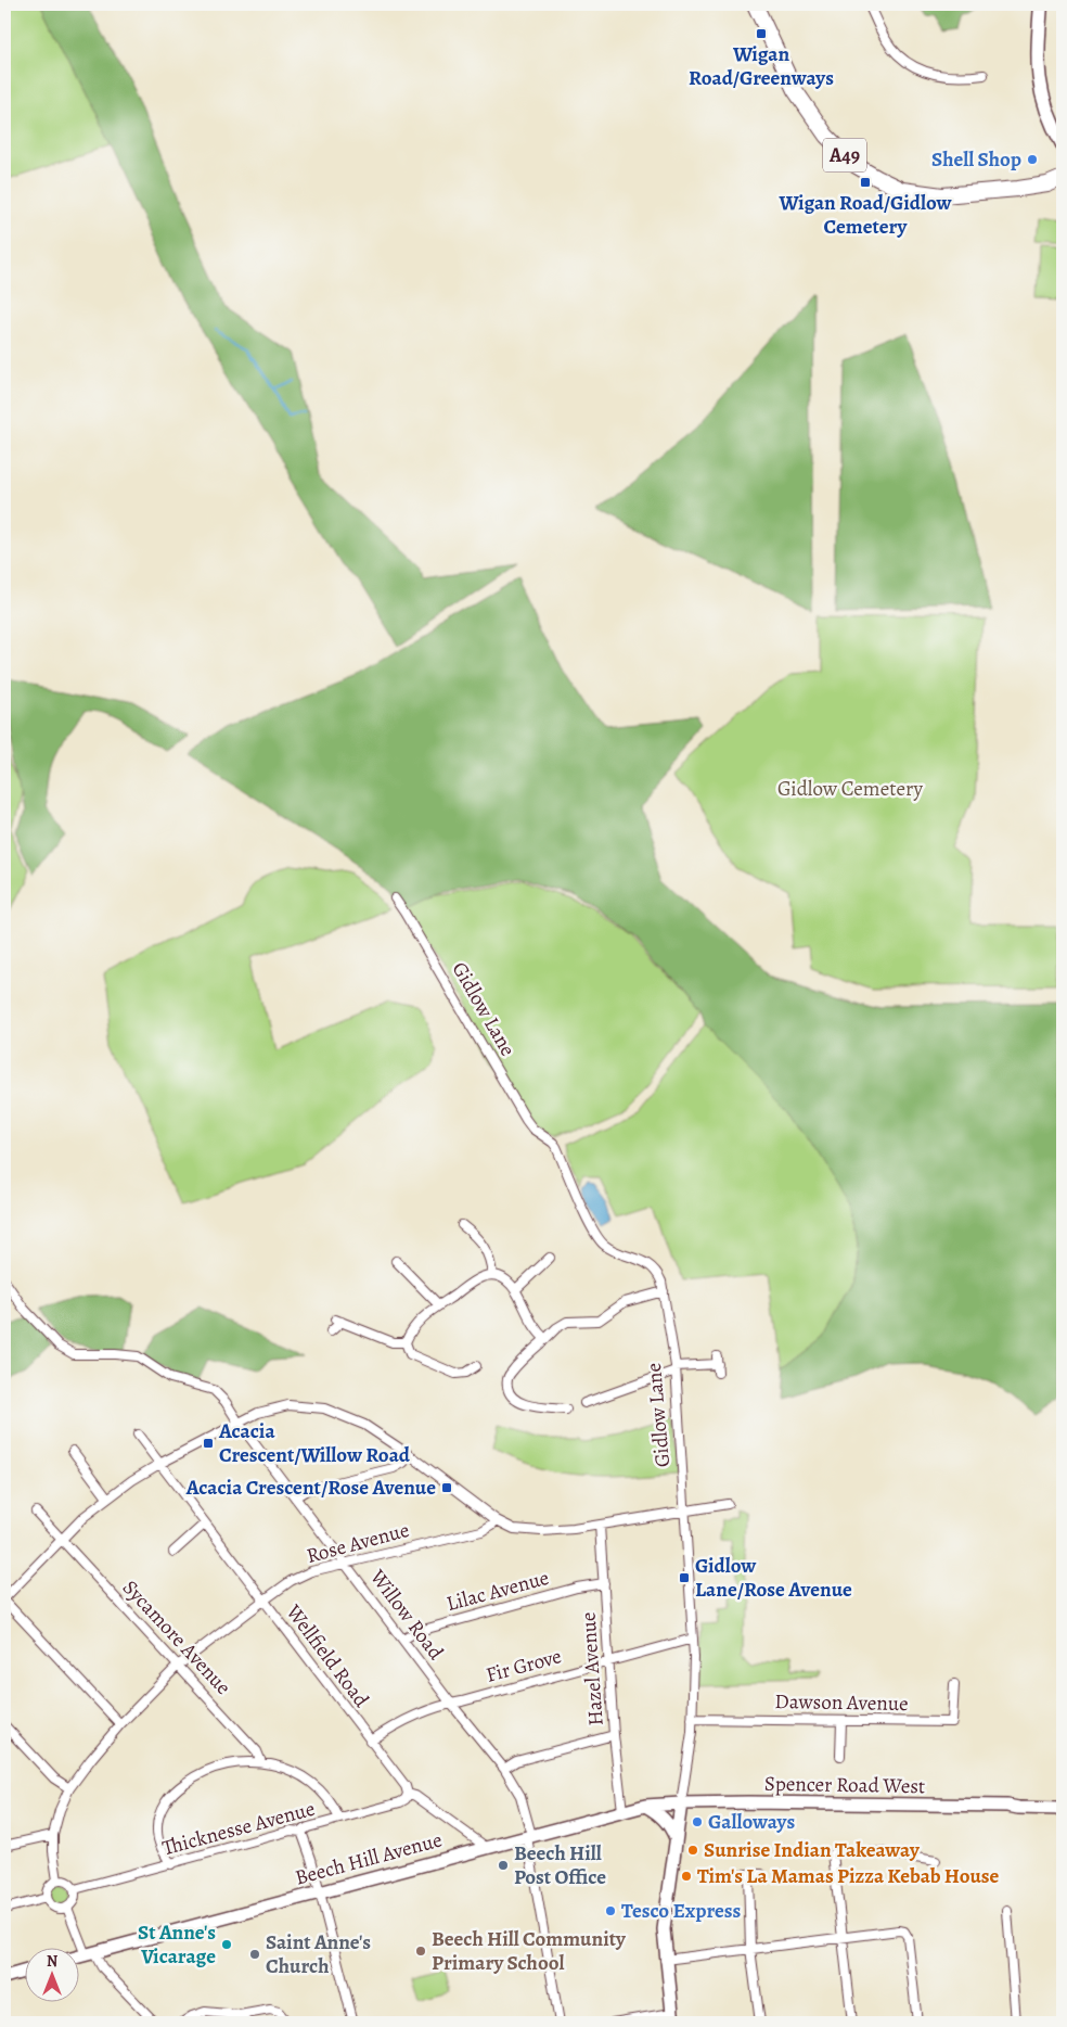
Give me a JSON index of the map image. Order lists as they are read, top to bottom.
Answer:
{
  "streets": {
    "highway": ["A49"],
    "street": [
      "Gidlow Lane",
      "Rose Avenue",
      "Lilac Avenue",
      "Willow Road",
      "Sycamore Avenue",
      "Wellfield Road",
      "Fir Grove",
      "Hazel Avenue",
      "Dawson Avenue",
      "Spencer Road West",
      "Thicknesse Avenue",
      "Beech Hill Avenue"
    ]
  },
  "crossings": [
    ["Gidlow Lane", "Fir Grove"],
    ["Gidlow Lane", "Dawson Avenue"],
    ["Gidlow Lane", "Spencer Road West"],
    ["Gidlow Lane", "Beech Hill Avenue"],
    ["Rose Avenue", "Willow Road"],
    ["Rose Avenue", "Sycamore Avenue"],
    ["Rose Avenue", "Wellfield Road"],
    ["Rose Avenue", "Thicknesse Avenue"],
    ["Lilac Avenue", "Willow Road"],
    ["Lilac Avenue", "Hazel Avenue"],
    ["Willow Road", "Fir Grove"],
    ["Willow Road", "Beech Hill Avenue"],
    ["Wellfield Road", "Fir Grove"],
    ["Wellfield Road", "Thicknesse Avenue"],
    ["Wellfield Road", "Beech Hill Avenue"],
    ["Fir Grove", "Hazel Avenue"],
    ["Hazel Avenue", "Beech Hill Avenue"],
    ["Spencer Road West", "Beech Hill Avenue"]
  ],
  "parks": ["Gidlow Cemetery"],
  "places": {
    "transit": [
      "Wigan Road/Greenways",
      "Wigan Road/Gidlow Cemetery",
      "Acacia Crescent/Willow Road",
      "Acacia Crescent/Rose Avenue",
      "Gidlow Lane/Rose Avenue"
    ],
    "other": [
      "Shell Shop",
      "Galloways",
      "Sunrise Indian Takeaway",
      "Beech Hill Post Office",
      "Tim's La Mamas Pizza Kebab House",
      "Tesco Express",
      "St Anne's Vicarage",
      "Beech Hill Community Primary School",
      "Saint Anne's Church"
    ]
  },
  "north": "top"
}
